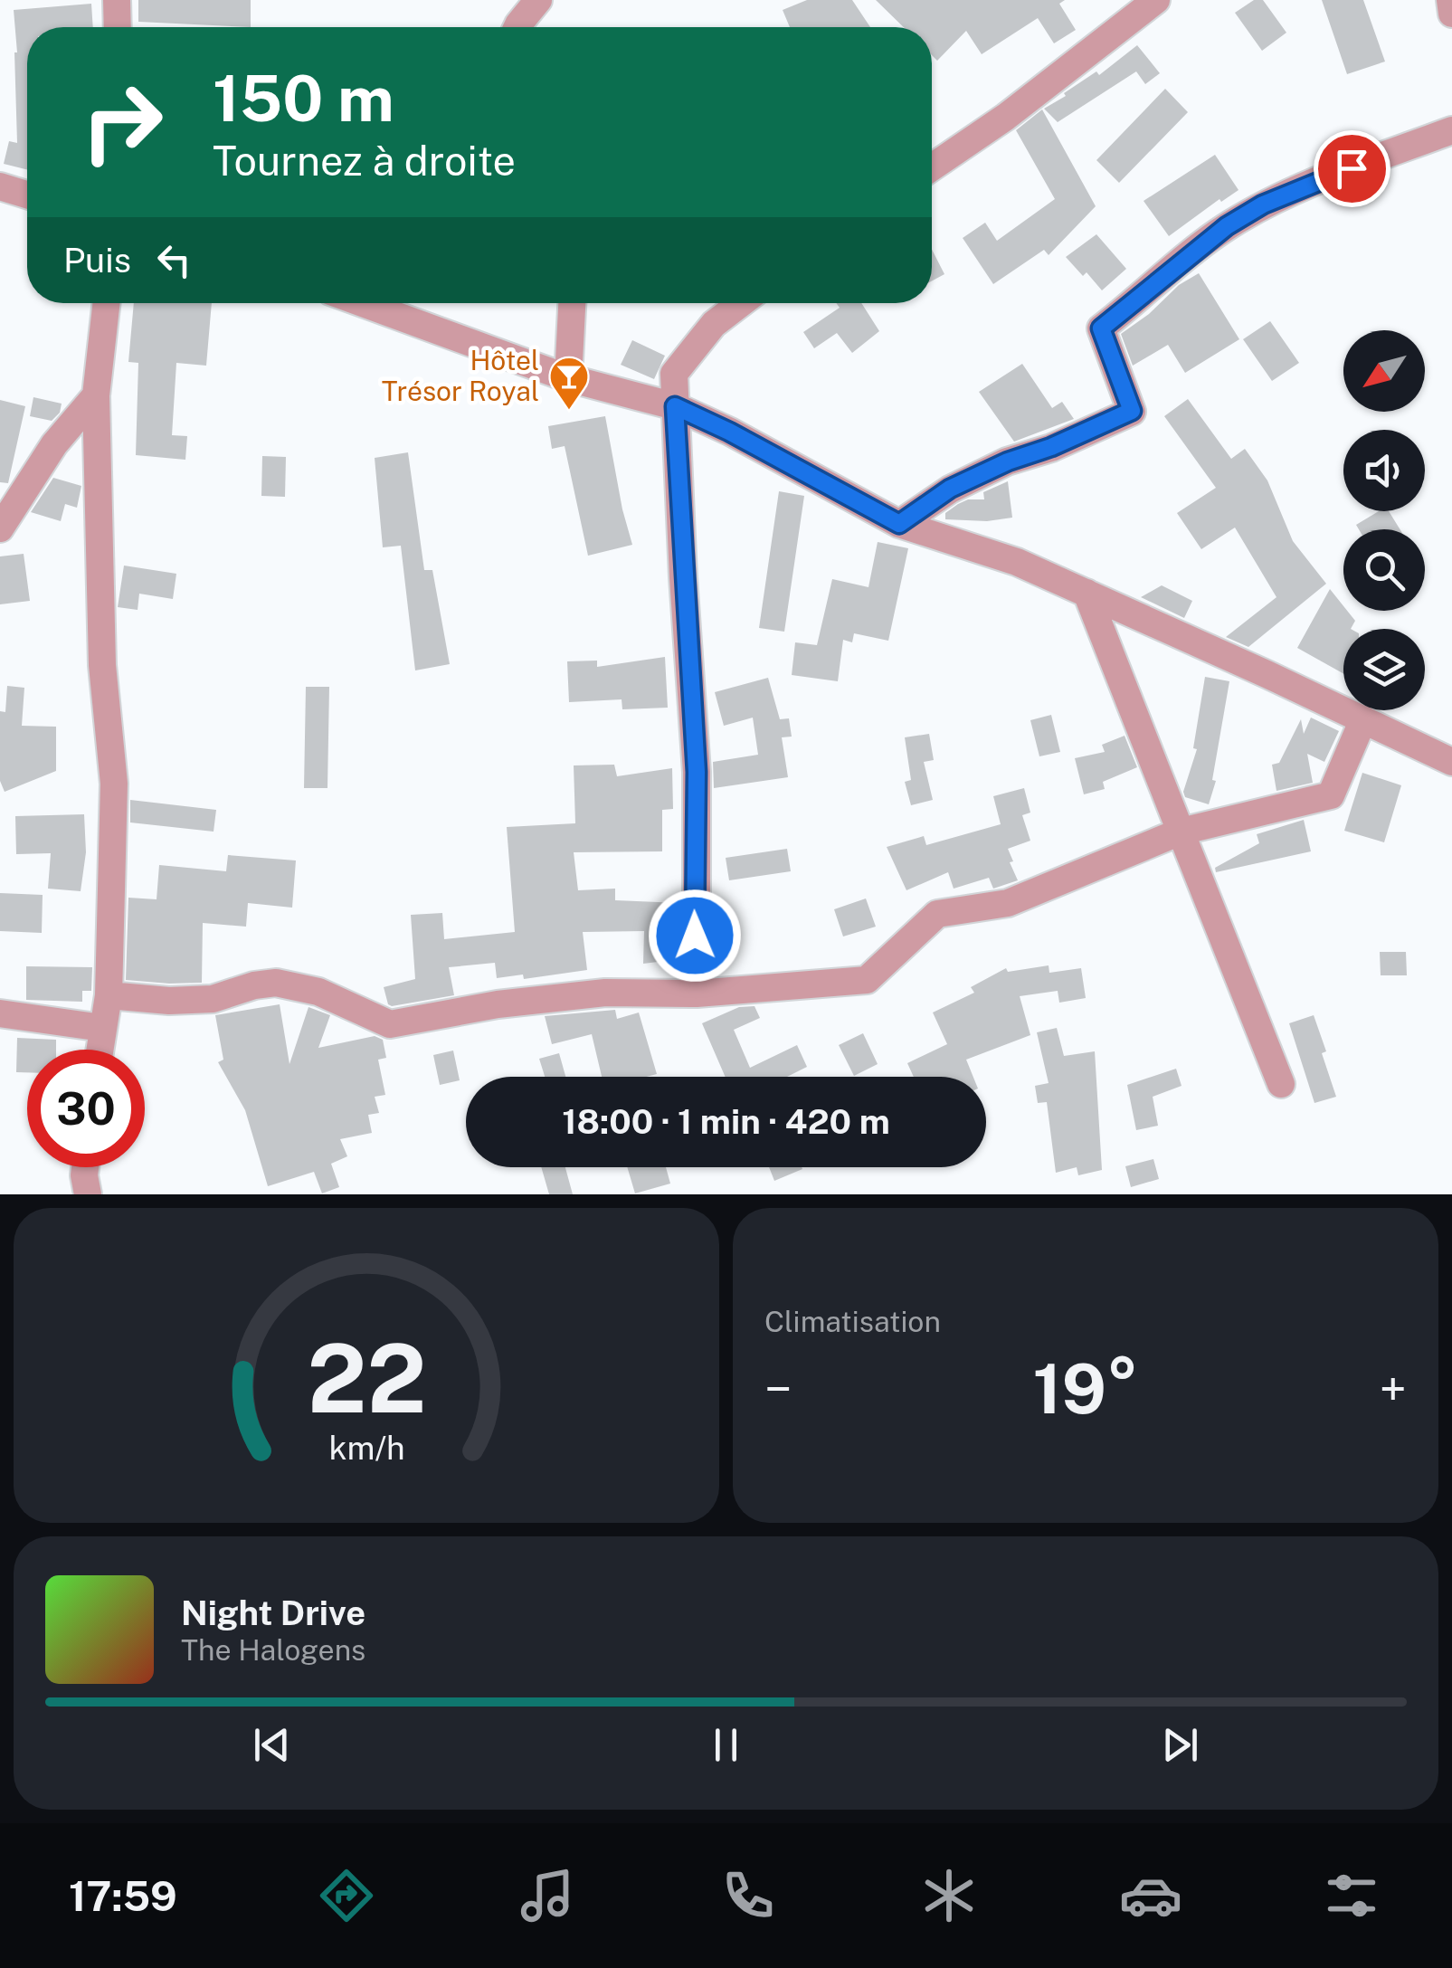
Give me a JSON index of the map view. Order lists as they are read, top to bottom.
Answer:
{
  "places": {
    "bar": ["Hôtel Trésor Royal"]
  },
  "north": "bottom left",
  "page": {
    "turn": ["150 m", "Tournez à droite"],
    "then": "Puis",
    "limit": "30",
    "trip": "18:00 · 1 min · 420 m",
    "tile": "Climatisation",
    "heat": ["−", "19°", "+"],
    "song": ["Night Drive", "The Halogens"],
    "tabs": "17:59",
    "gauge": ["22", "km/h"]
  }
}
